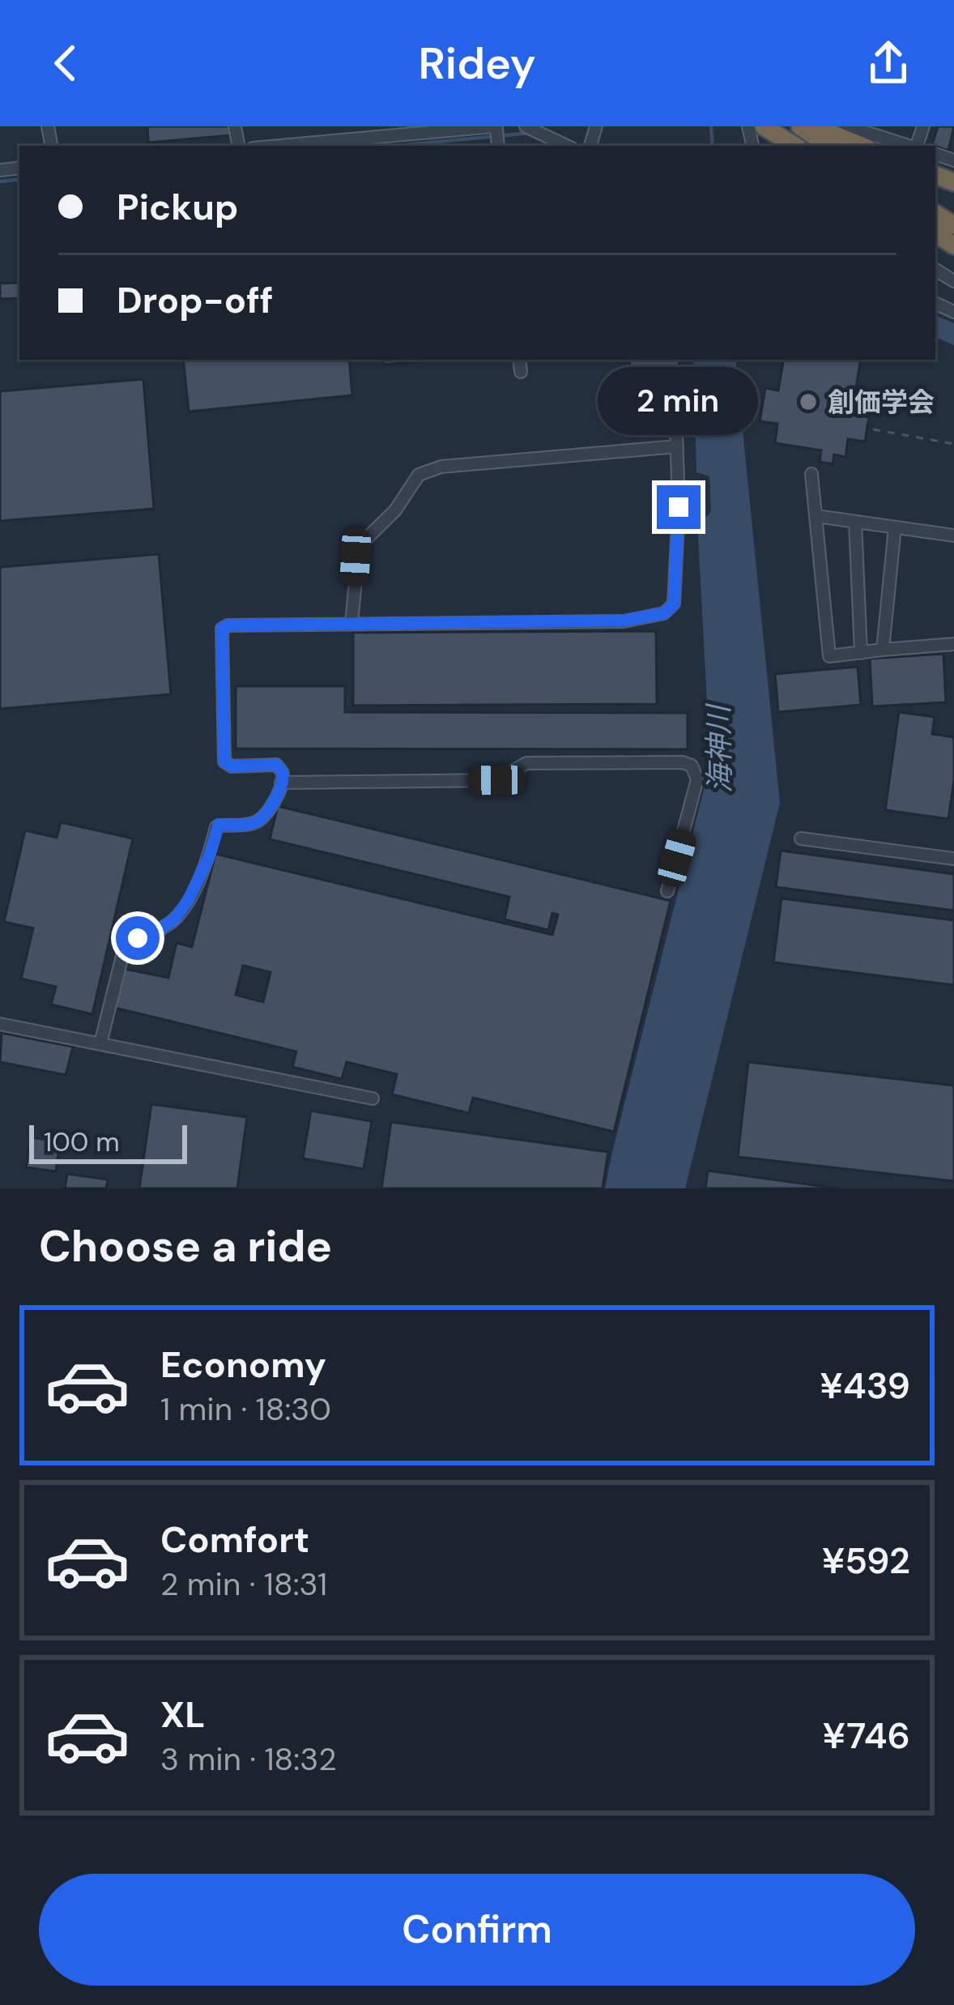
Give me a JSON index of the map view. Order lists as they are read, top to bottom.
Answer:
{
  "water": ["海神川"],
  "places": ["創価学会"],
  "scale_bar": "100 m",
  "page": {
    "header": "Ridey",
    "banner": ["Pickup", "Drop-off"],
    "bubble": "2 min",
    "scale": "100 m",
    "heading": "Choose a ride",
    "list": [
      {
        "name": "Economy",
        "note": "1 min · 18:30",
        "value": "¥439"
      },
      {
        "name": "Comfort",
        "note": "2 min · 18:31",
        "value": "¥592"
      },
      {
        "name": "XL",
        "note": "3 min · 18:32",
        "value": "¥746"
      }
    ],
    "buttons": "Confirm"
  }
}
